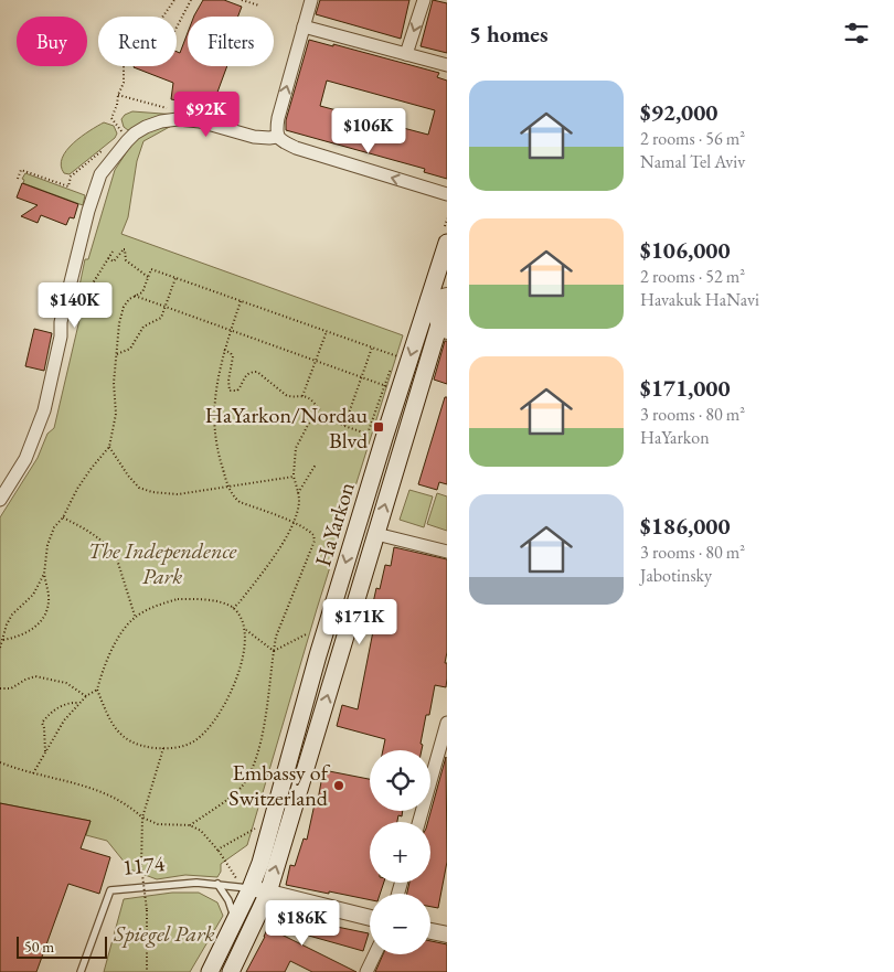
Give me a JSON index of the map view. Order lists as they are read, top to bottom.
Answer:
{
  "streets": {
    "main road": ["HaYarkon"],
    "street": ["1174"]
  },
  "crossings": [
    ["HaYarkon", "1174"]
  ],
  "parks": ["The Independence Park", "Spiegel Park"],
  "places": {
    "transit": ["HaYarkon/Nordau Blvd"],
    "other": ["Embassy of Switzerland"]
  },
  "scale_bar": "50 m",
  "page": {
    "heading": "5 homes",
    "chip": ["Buy", "Rent", "Filters"],
    "list": [
      {
        "name": "$92,000",
        "note": "2 rooms · 56 m² · Namal Tel Aviv"
      },
      {
        "name": "$106,000",
        "note": "2 rooms · 52 m² · Havakuk HaNavi"
      },
      {
        "name": "$171,000",
        "note": "3 rooms · 80 m² · HaYarkon"
      },
      {
        "name": "$186,000",
        "note": "3 rooms · 80 m² · Jabotinsky"
      }
    ],
    "price": [
      "$92K",
      "$106K",
      "$140K",
      "$171K",
      "$186K"
    ],
    "map_buttons": ["+", "−"],
    "scale": "50 m"
  }
}
